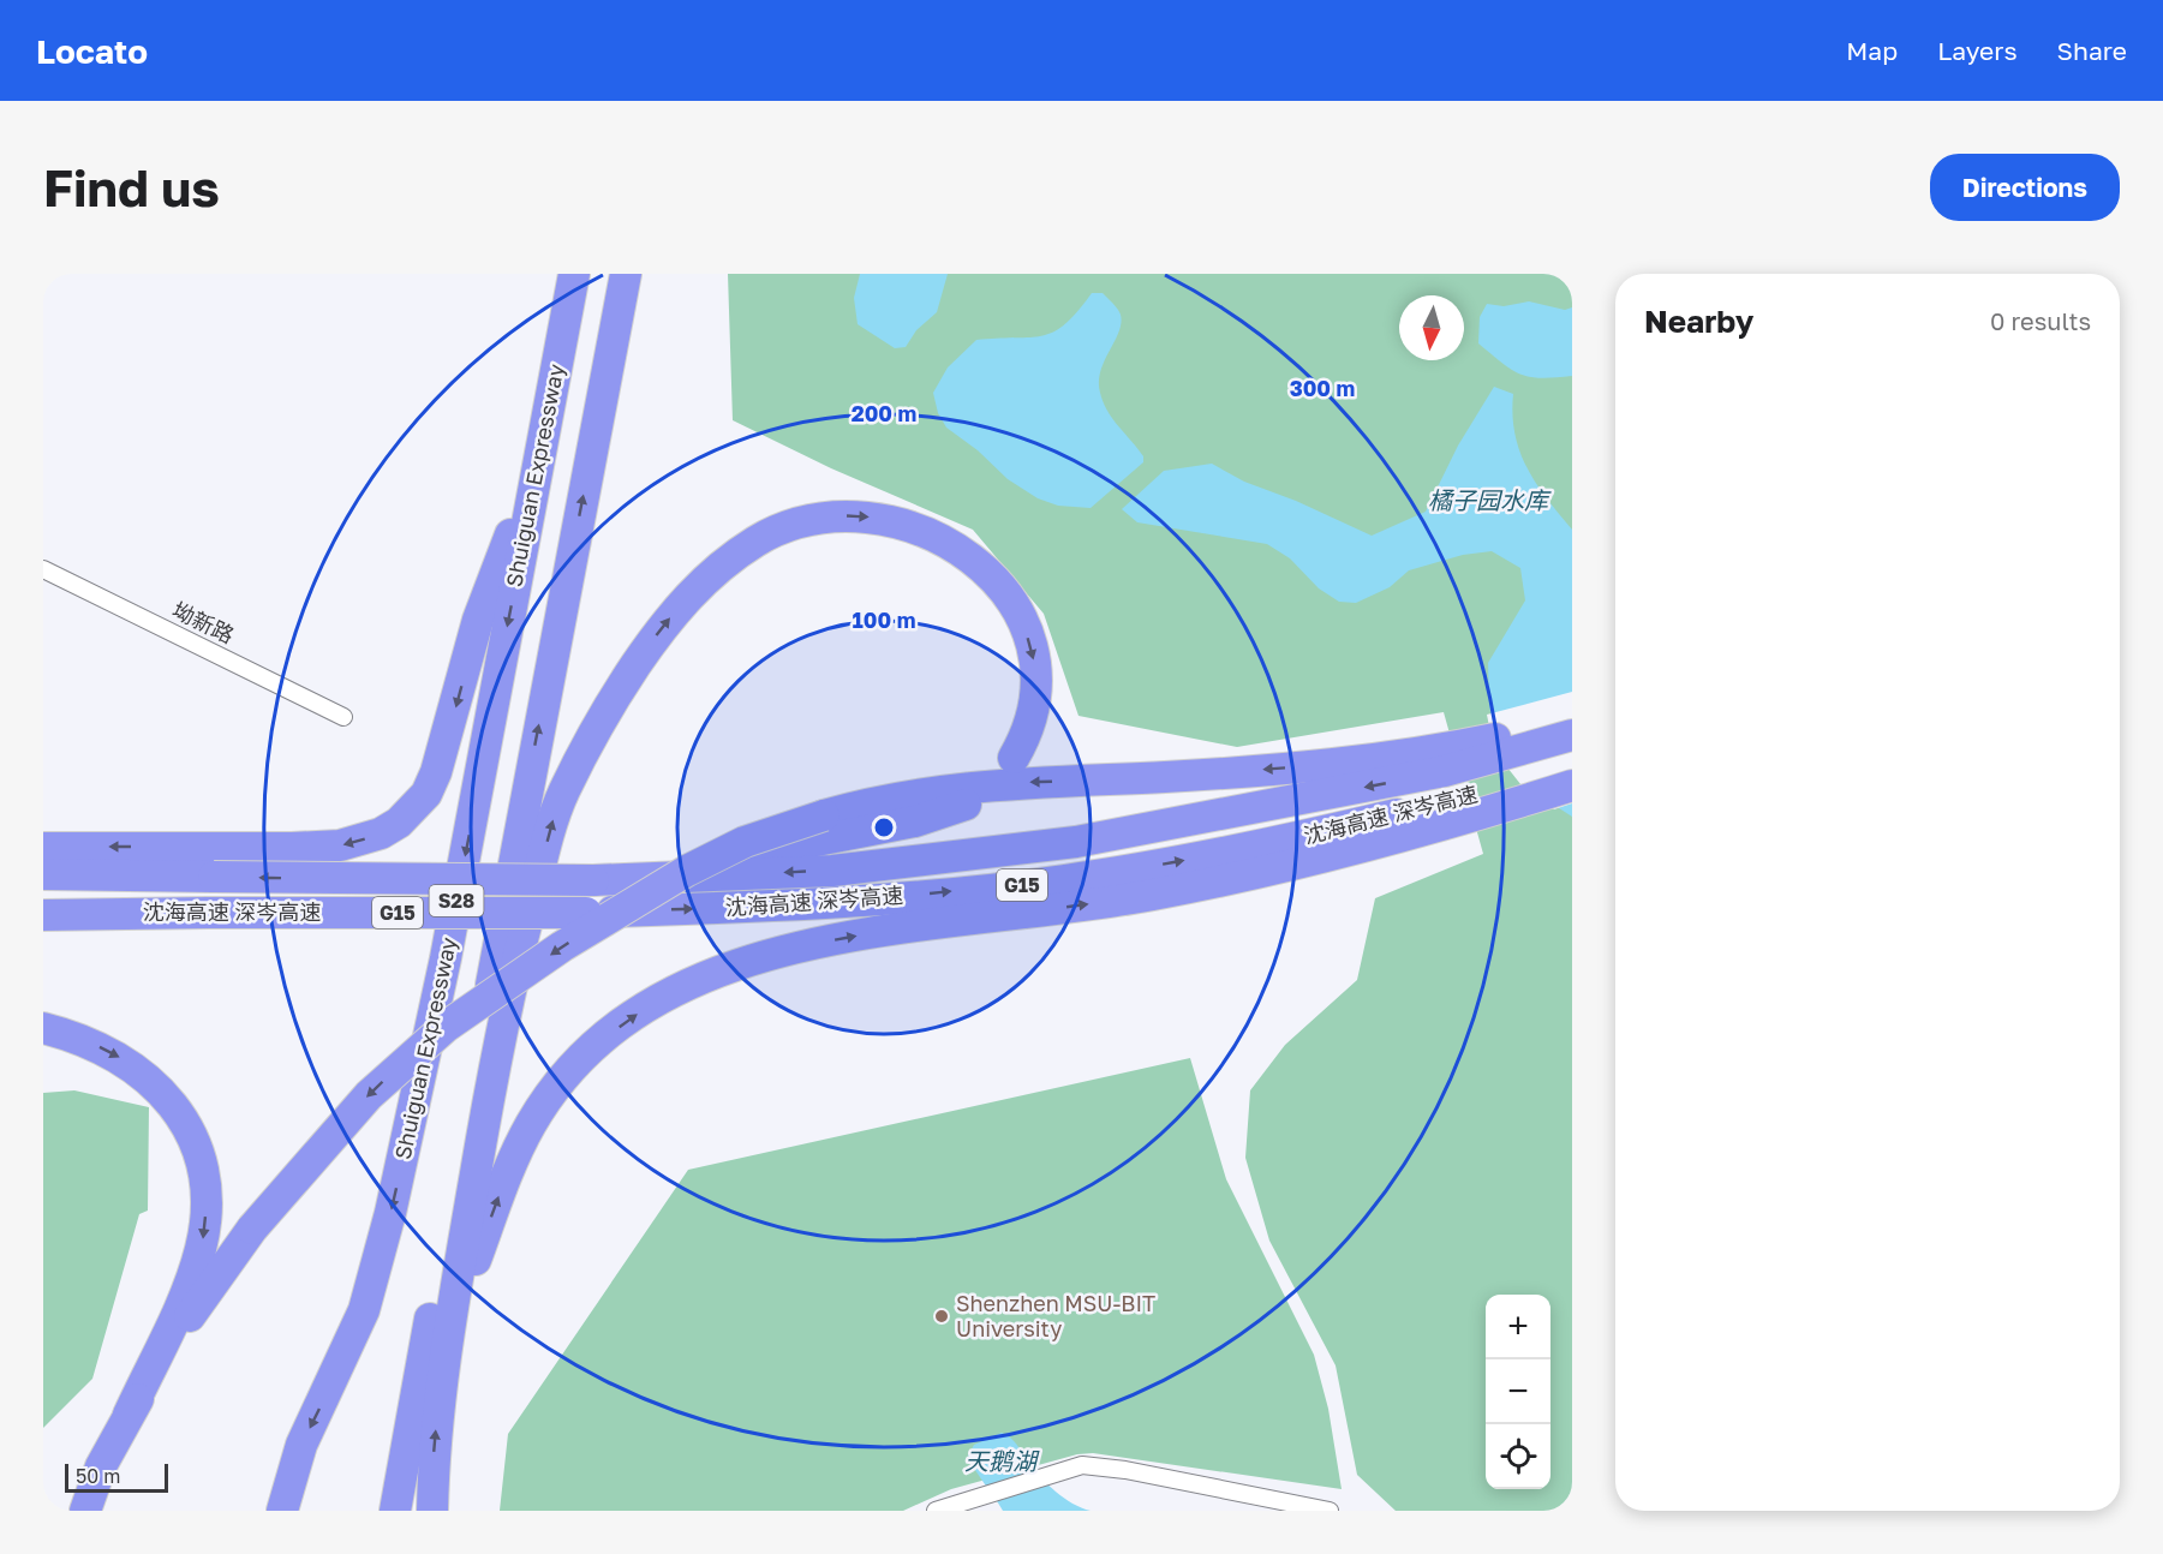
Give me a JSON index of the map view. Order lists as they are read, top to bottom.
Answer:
{
  "streets": {
    "highway": [
      "Shuiguan Expressway",
      "沈海高速 深岑高速",
      "G15",
      "S28"
    ],
    "street": ["坳新路"]
  },
  "water": ["橘子园水库", "天鹅湖"],
  "places": ["Shenzhen MSU-BIT University"],
  "scale_bar": "50 m",
  "north": "bottom",
  "page": {
    "header": "Locato",
    "nav": ["Map", "Layers", "Share"],
    "buttons": "Directions",
    "title": "Find us",
    "heading": ["Nearby", "0 results"],
    "map_buttons": ["+", "−"],
    "scale": "50 m"
  },
  "rings": ["300 m", "200 m", "100 m"]
}
